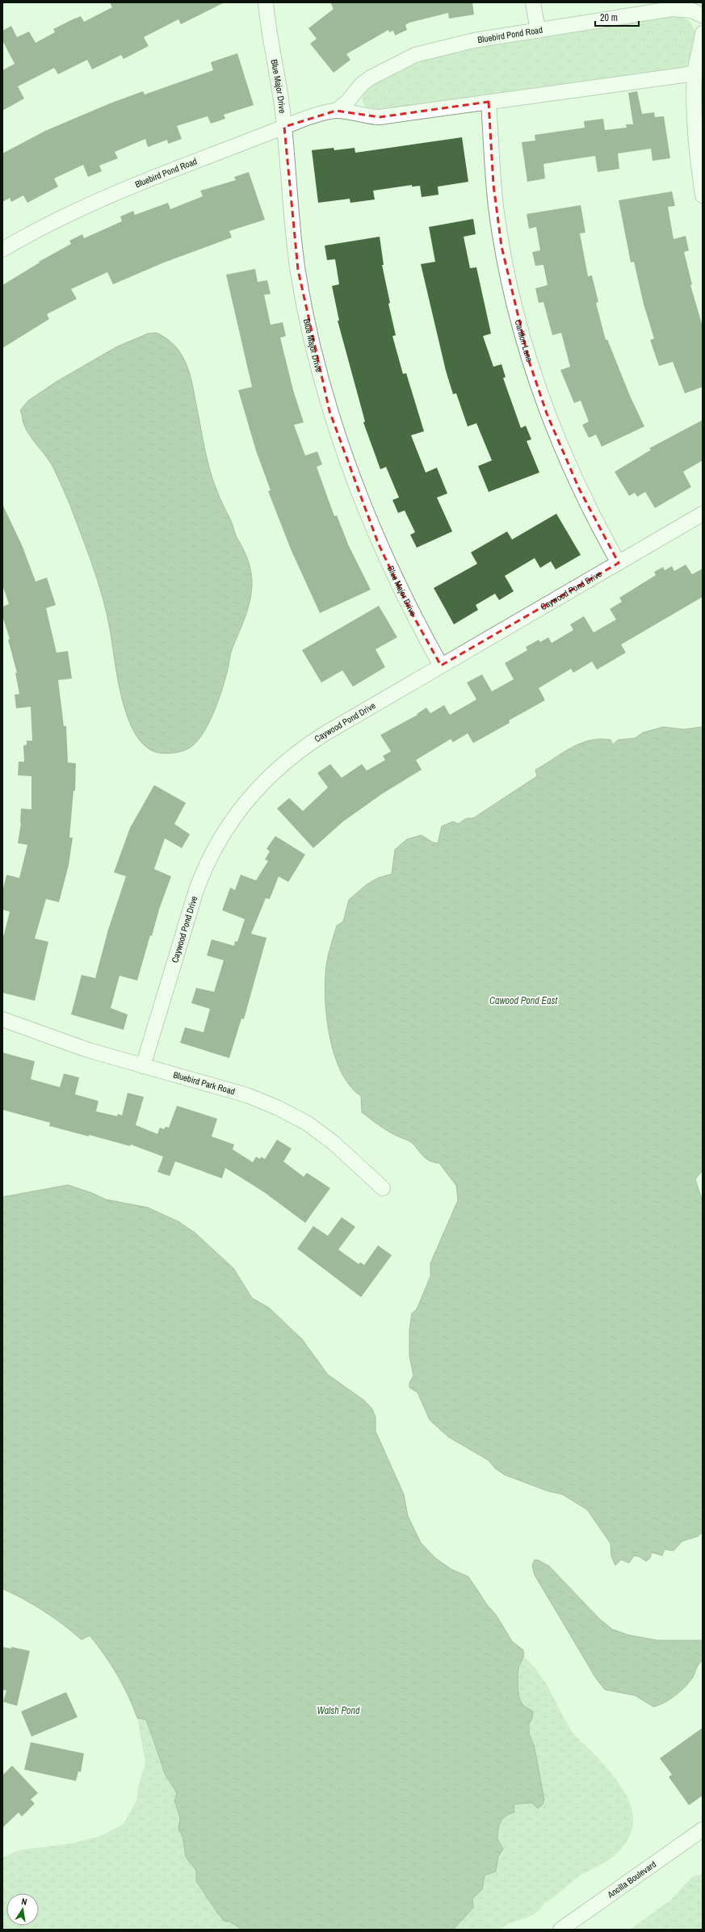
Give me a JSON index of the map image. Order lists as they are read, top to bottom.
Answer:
{
  "streets": {
    "street": [
      "Bluebird Pond Road",
      "Blue Major Drive",
      "Carillon Lane",
      "Caywood Pond Drive",
      "Bluebird Park Road",
      "Ancilla Boulevard"
    ]
  },
  "crossings": [
    ["Bluebird Pond Road", "Blue Major Drive"],
    ["Bluebird Pond Road", "Carillon Lane"],
    ["Blue Major Drive", "Caywood Pond Drive"],
    ["Carillon Lane", "Caywood Pond Drive"],
    ["Caywood Pond Drive", "Bluebird Park Road"]
  ],
  "water": ["Cawood Pond East", "Walsh Pond"],
  "scale_bar": "20 m",
  "north": "top"
}
